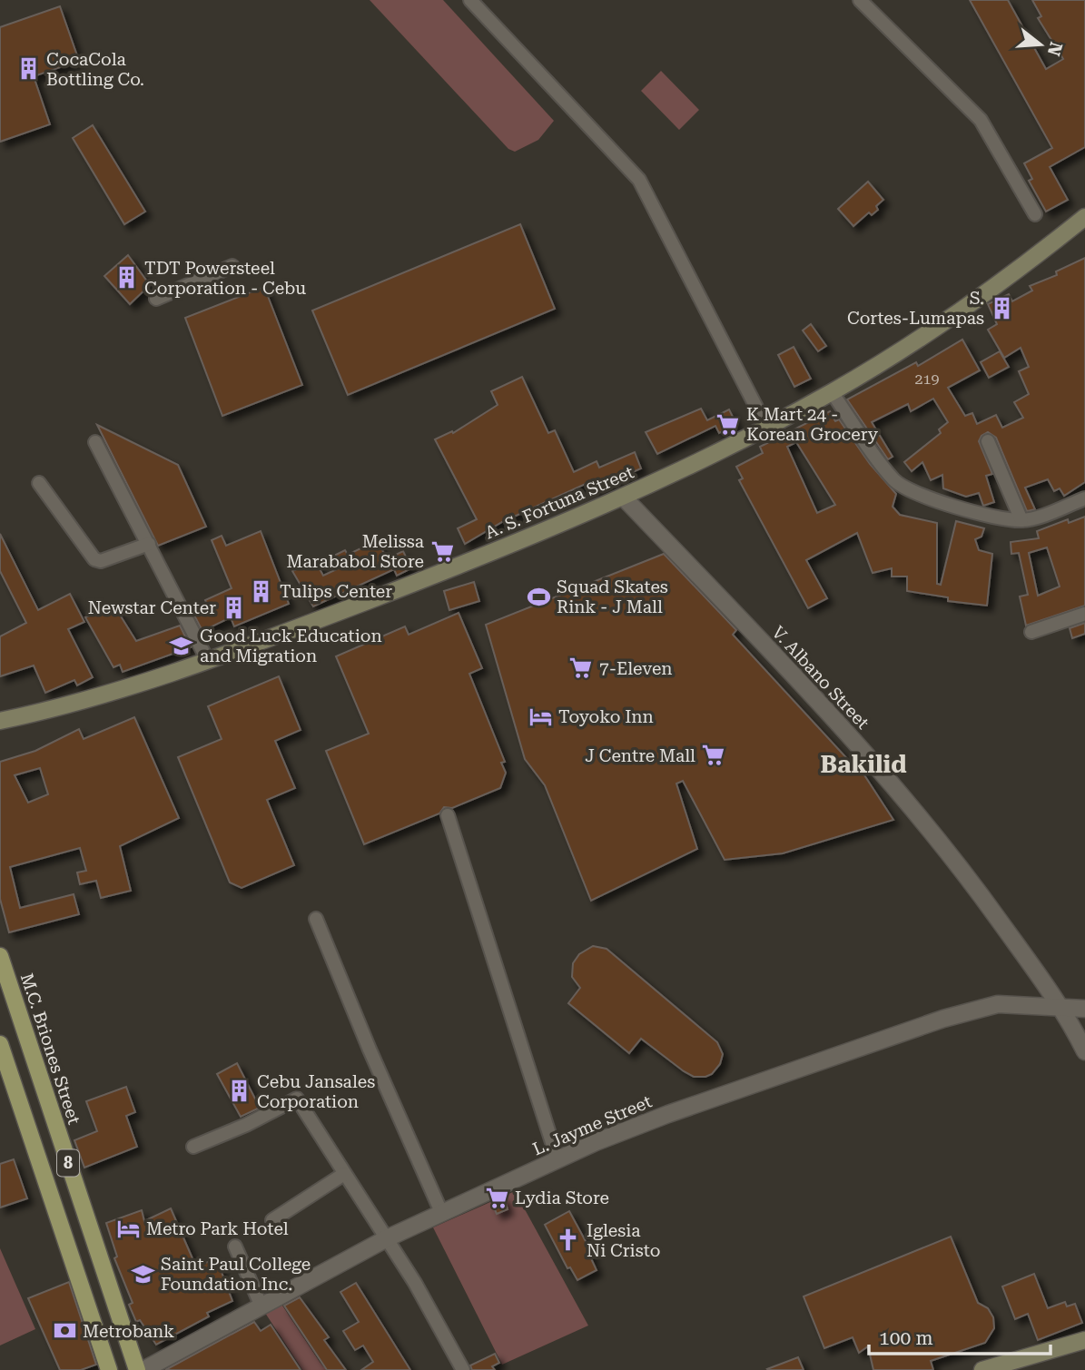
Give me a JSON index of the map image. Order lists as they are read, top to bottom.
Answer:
{
  "streets": {
    "main road": ["A. S. Fortuna Street", "M.C. Briones Street", "8"],
    "street": ["V. Albano Street", "L. Jayme Street"]
  },
  "crossings": [
    ["A. S. Fortuna Street", "V. Albano Street"],
    ["V. Albano Street", "L. Jayme Street"]
  ],
  "districts": ["Bakilid"],
  "places": {
    "building": [
      "CocaCola Bottling Co.",
      "TDT Powersteel Corporation - Cebu",
      "S. Cortes-Lumapas",
      "Tulips Center",
      "Newstar Center",
      "Cebu Jansales Corporation"
    ],
    "supermarket": [
      "K Mart 24 - Korean Grocery",
      "Melissa Marababol Store",
      "7-Eleven",
      "J Centre Mall",
      "Lydia Store"
    ],
    "sports": ["Squad Skates Rink - J Mall"],
    "school or university": ["Good Luck Education and Migration", "Saint Paul College Foundation Inc."],
    "hotel": ["Toyoko Inn", "Metro Park Hotel"],
    "church": ["Iglesia Ni Cristo"],
    "bank": ["Metrobank"]
  },
  "house_numbers": ["219"],
  "scale_bar": "100 m",
  "north": "right"
}
